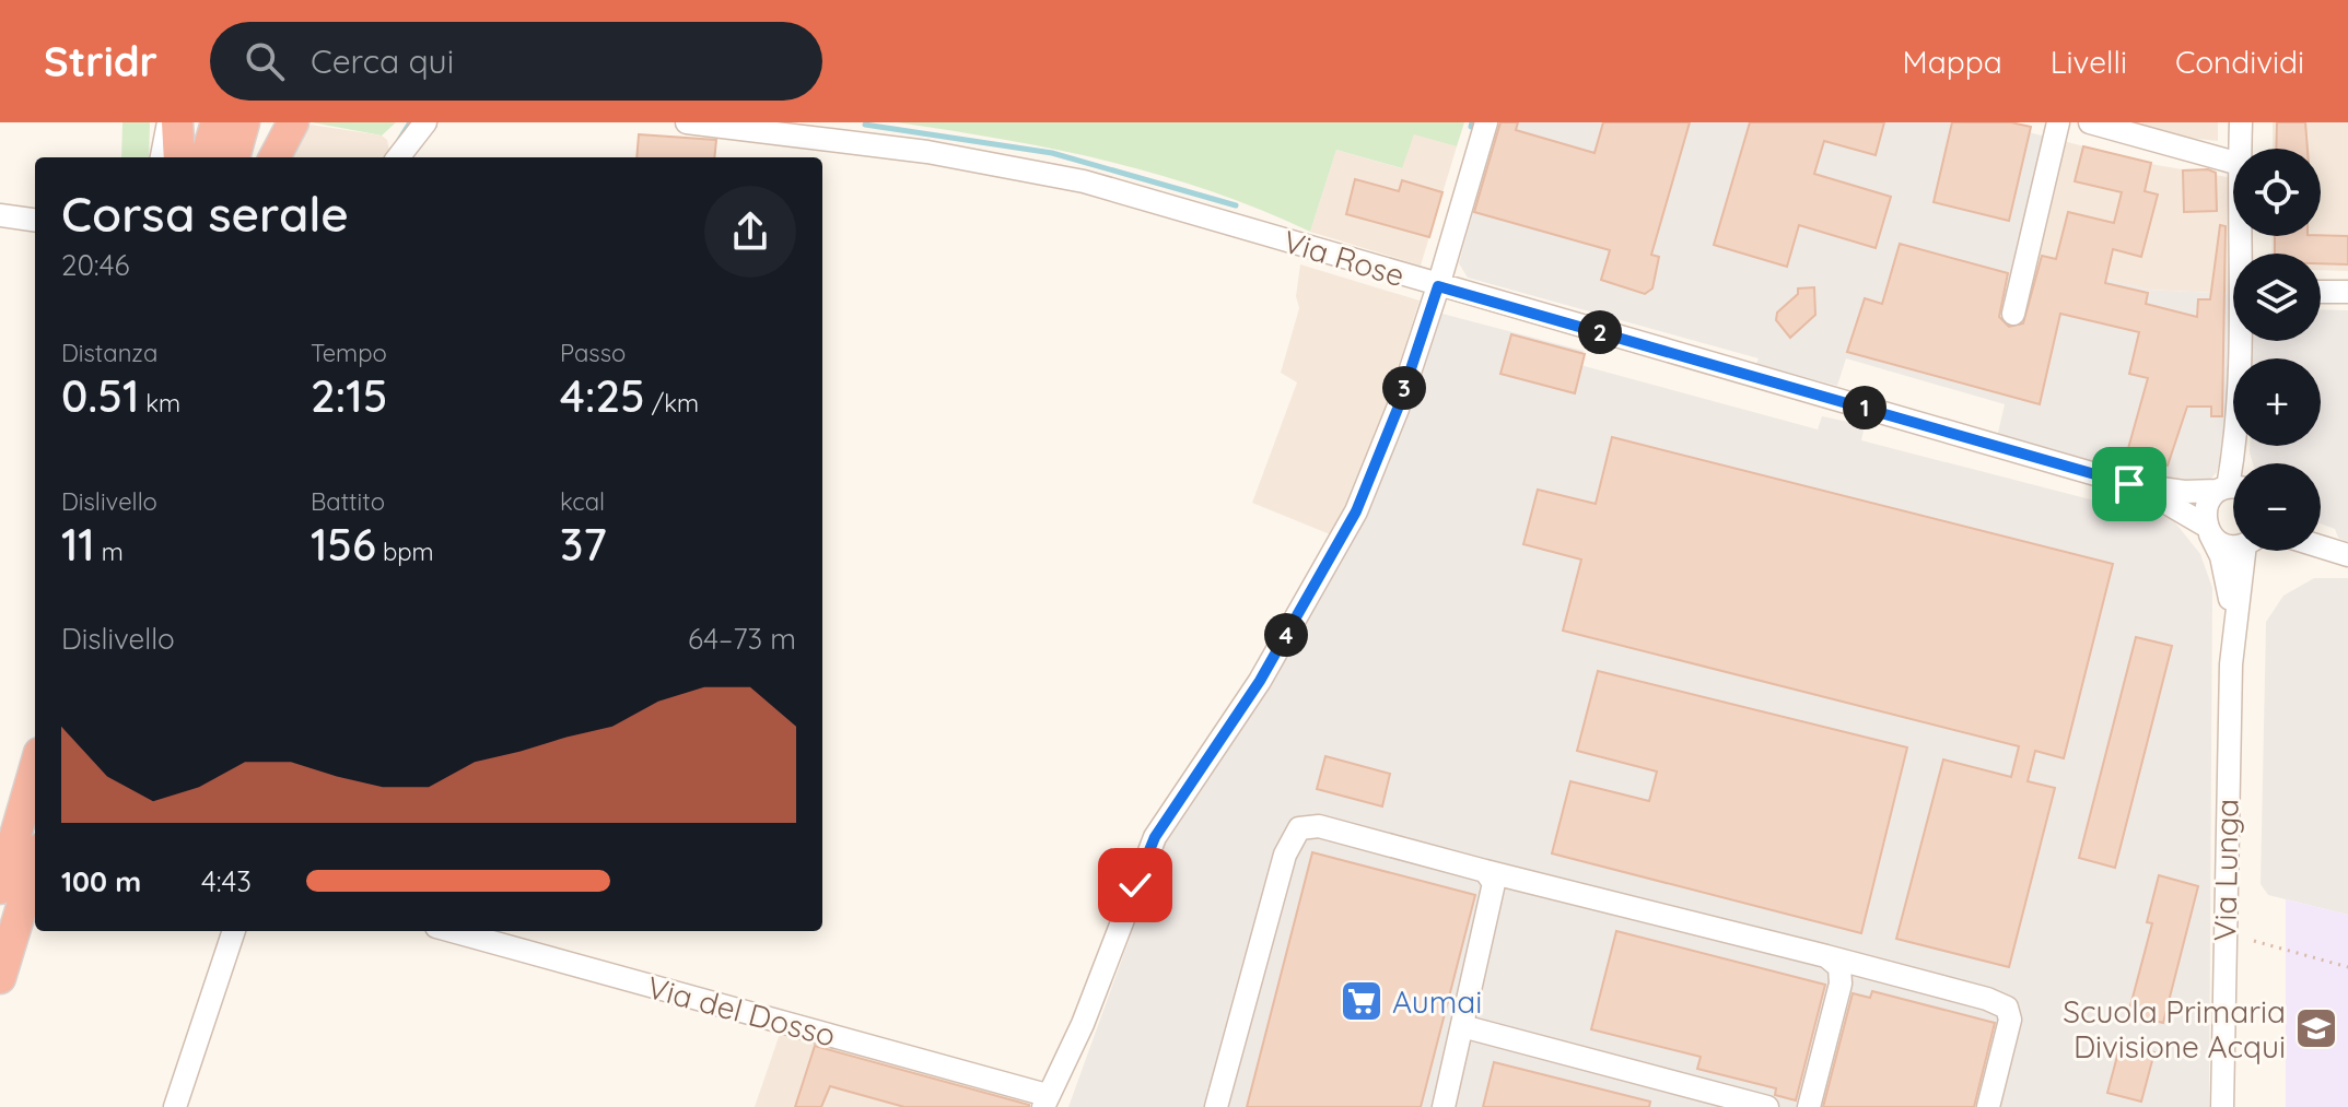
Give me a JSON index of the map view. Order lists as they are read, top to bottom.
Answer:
{
  "streets": {
    "street": ["Via Rose", "Via Lunga", "Via del Dosso"]
  },
  "crossings": [
    ["Via Rose", "Via Lunga"]
  ],
  "places": {
    "supermarket": ["Aumai"],
    "school or university": ["Scuola Primaria Divisione Acqui"]
  },
  "page": {
    "header": "Stridr",
    "search": "Cerca qui",
    "nav": ["Mappa", "Livelli", "Condividi"],
    "map_buttons": ["+", "−"],
    "heading": ["Corsa serale", "20:46"],
    "stats": [
      ["Distanza", "0.51 km"],
      ["Tempo", "2:15"],
      ["Passo", "4:25 /km"],
      ["Dislivello", "11 m"],
      ["Battito", "156 bpm"],
      ["kcal", "37"]
    ],
    "pins": [
      "2",
      "3",
      "1",
      "4"
    ],
    "chart": ["Dislivello", "64–73 m"],
    "list": [
      {
        "name": "100 m",
        "note": "4:43"
      }
    ]
  }
}
